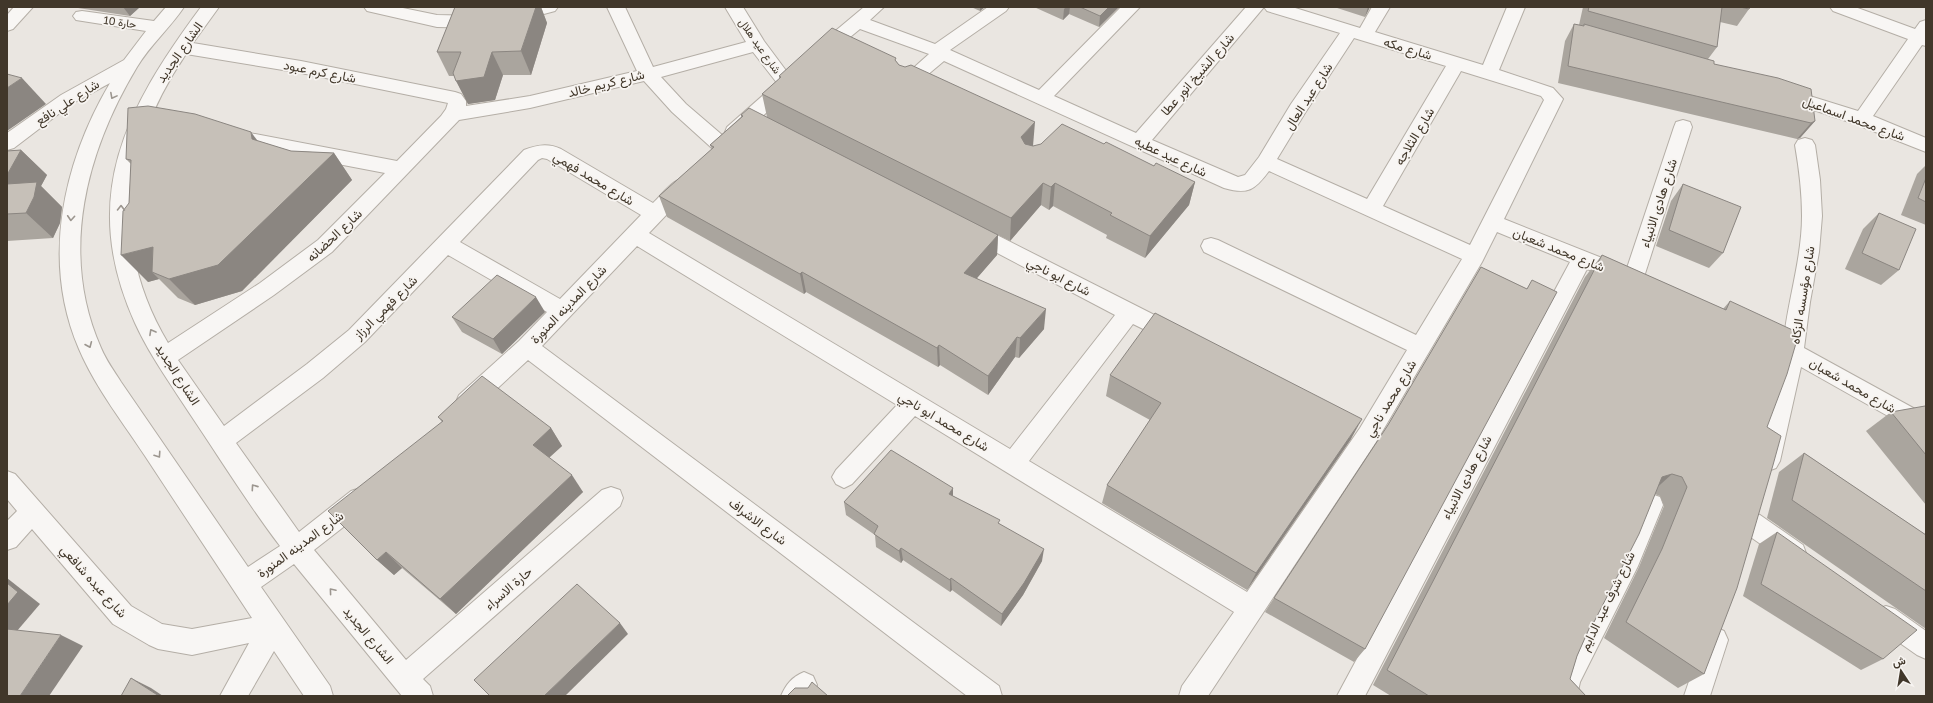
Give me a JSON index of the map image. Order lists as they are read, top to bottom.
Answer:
{
  "streets": {
    "street": [
      "حارة 10",
      "شارع عيد هلال",
      "شارع مكه",
      "الشارع الجديد",
      "شارع كرم عبود",
      "شارع الشيخ انور عطا",
      "شارع كريم خالد",
      "شارع عبد العال",
      "شارع علي نافع",
      "شارع محمد اسماعيل",
      "شارع الثلاجه",
      "شارع عيد عطيه",
      "شارع محمد فهمي",
      "شارع هادى الانبياء",
      "شارع الحضانه",
      "شارع محمد شعبان",
      "شارع ابو ناجي",
      "شارع مؤسسه الزكاه",
      "شارع المدينه المنورة",
      "شارع فهمي الرزاز",
      "شارع محمد ناجي",
      "شارع محمد ابو ناجي",
      "شارع الاشراف",
      "شارع عبده شافعي",
      "حارة الاسراء",
      "شارع شرف عبد الدايم"
    ]
  },
  "crossings": [
    ["شارع عيد هلال", "شارع كريم خالد"],
    ["شارع عيد هلال", "شارع المدينه المنورة"],
    ["شارع مكه", "شارع عبد العال"],
    ["شارع مكه", "شارع الثلاجه"],
    ["شارع مكه", "شارع محمد ناجي"],
    ["الشارع الجديد", "شارع كرم عبود"],
    ["الشارع الجديد", "شارع الحضانه"],
    ["الشارع الجديد", "شارع المدينه المنورة"],
    ["الشارع الجديد", "شارع فهمي الرزاز"],
    ["الشارع الجديد", "حارة الاسراء"],
    ["شارع كرم عبود", "شارع كريم خالد"],
    ["شارع كرم عبود", "شارع الحضانه"],
    ["شارع الشيخ انور عطا", "شارع عيد عطيه"],
    ["شارع كريم خالد", "شارع الحضانه"],
    ["شارع عبد العال", "شارع عيد عطيه"],
    ["شارع عيد عطيه", "شارع المدينه المنورة"],
    ["شارع محمد فهمي", "شارع المدينه المنورة"],
    ["شارع محمد فهمي", "شارع فهمي الرزاز"],
    ["شارع هادى الانبياء", "شارع محمد شعبان"],
    ["شارع محمد شعبان", "شارع مؤسسه الزكاه"],
    ["شارع محمد شعبان", "شارع محمد ناجي"],
    ["شارع المدينه المنورة", "شارع محمد ابو ناجي"],
    ["شارع المدينه المنورة", "شارع الاشراف"],
    ["شارع محمد ناجي", "شارع محمد ابو ناجي"]
  ],
  "north": "top"
}
